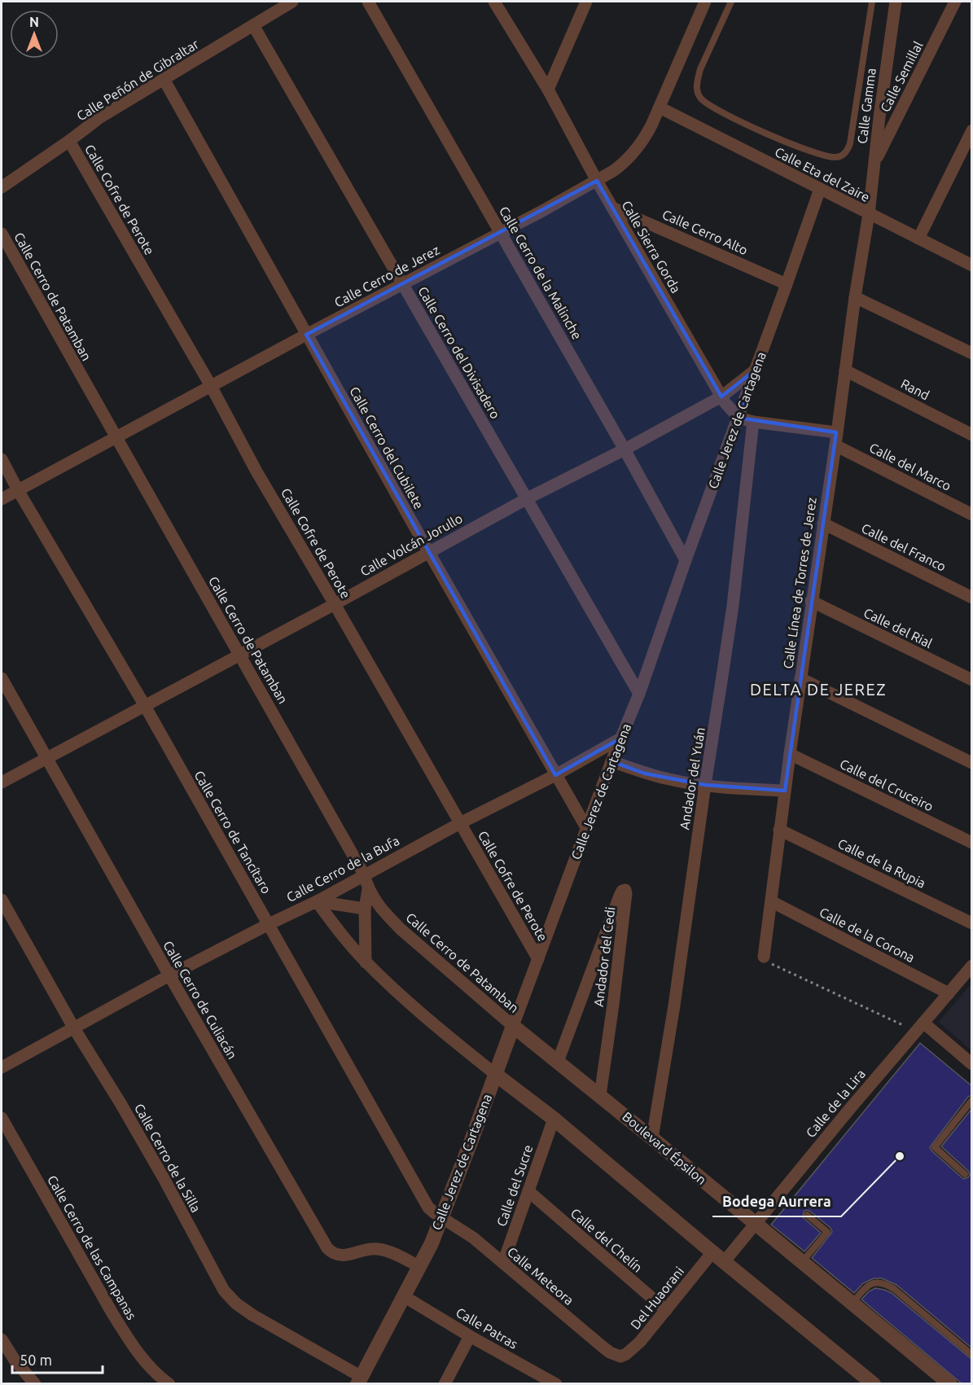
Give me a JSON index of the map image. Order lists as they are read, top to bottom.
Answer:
{
  "streets": {
    "street": [
      "Calle Semillal",
      "Calle Peñón de Gibraltar",
      "Calle Gamma",
      "Calle Eta del Zaire",
      "Calle Cofre de Perote",
      "Calle Cerro Alto",
      "Calle Sierra Gorda",
      "Calle Cerro de la Malinche",
      "Calle Cerro de Jerez",
      "Calle Cerro de Patamban",
      "Calle Cerro del Divisadero",
      "Rand",
      "Calle Jerez de Cartagena",
      "Calle Cerro del Cubilete",
      "Calle del Marco",
      "Calle Volcán Jorullo",
      "Calle del Franco",
      "Calle Línea de Torres de Jerez",
      "Calle del Rial",
      "Andador del Yuán",
      "Calle del Cruceiro",
      "Calle Cerro de Tancítaro",
      "Calle de la Rupia",
      "Calle Cerro de la Bufa",
      "Calle de la Corona",
      "Andador del Cedi",
      "Calle Cerro de Culiacán",
      "Calle de la Lira",
      "Boulevard Épsilon",
      "Calle Cerro de la Silla",
      "Calle del Sucre",
      "Calle del Chelín",
      "Calle Cerro de las Campanas",
      "Calle Meteora",
      "Del Huaorani",
      "Calle Patras"
    ]
  },
  "crossings": [
    ["Calle Semillal", "Calle Gamma"],
    ["Calle Peñón de Gibraltar", "Calle Cofre de Perote"],
    ["Calle Peñón de Gibraltar", "Calle Cerro del Divisadero"],
    ["Calle Peñón de Gibraltar", "Calle Cerro del Cubilete"],
    ["Calle Gamma", "Calle Eta del Zaire"],
    ["Calle Gamma", "Calle Línea de Torres de Jerez"],
    ["Calle Eta del Zaire", "Calle Cerro de Jerez"],
    ["Calle Eta del Zaire", "Calle Jerez de Cartagena"],
    ["Calle Eta del Zaire", "Calle Línea de Torres de Jerez"],
    ["Calle Cofre de Perote", "Calle Cerro de Jerez"],
    ["Calle Cofre de Perote", "Calle Jerez de Cartagena"],
    ["Calle Cofre de Perote", "Calle Volcán Jorullo"],
    ["Calle Cofre de Perote", "Calle Cerro de la Bufa"],
    ["Calle Cerro Alto", "Calle Sierra Gorda"],
    ["Calle Cerro Alto", "Calle Jerez de Cartagena"],
    ["Calle Sierra Gorda", "Calle Cerro de Jerez"],
    ["Calle Sierra Gorda", "Calle Jerez de Cartagena"],
    ["Calle Sierra Gorda", "Calle Volcán Jorullo"],
    ["Calle Cerro de la Malinche", "Calle Cerro de Jerez"],
    ["Calle Cerro de la Malinche", "Calle Jerez de Cartagena"],
    ["Calle Cerro de la Malinche", "Calle Volcán Jorullo"],
    ["Calle Cerro de Jerez", "Calle Cerro de Patamban"],
    ["Calle Cerro de Jerez", "Calle Cerro del Divisadero"],
    ["Calle Cerro de Jerez", "Calle Cerro del Cubilete"],
    ["Calle Cerro de Jerez", "Calle Cerro de Tancítaro"],
    ["Calle Cerro de Patamban", "Calle Jerez de Cartagena"],
    ["Calle Cerro de Patamban", "Calle Volcán Jorullo"],
    ["Calle Cerro de Patamban", "Calle Cerro de la Bufa"],
    ["Calle Cerro de Patamban", "Boulevard Épsilon"],
    ["Calle Cerro del Divisadero", "Calle Jerez de Cartagena"],
    ["Calle Cerro del Divisadero", "Calle Volcán Jorullo"],
    ["Rand", "Calle Línea de Torres de Jerez"],
    ["Calle Jerez de Cartagena", "Calle Cerro del Cubilete"],
    ["Calle Jerez de Cartagena", "Calle Volcán Jorullo"],
    ["Calle Jerez de Cartagena", "Calle Cerro de Tancítaro"],
    ["Calle Jerez de Cartagena", "Calle Cerro de la Bufa"],
    ["Calle Jerez de Cartagena", "Calle Cerro de Culiacán"],
    ["Calle Jerez de Cartagena", "Boulevard Épsilon"],
    ["Calle Jerez de Cartagena", "Calle Cerro de la Silla"],
    ["Calle Jerez de Cartagena", "Calle Meteora"],
    ["Calle Jerez de Cartagena", "Calle Patras"],
    ["Calle Cerro del Cubilete", "Calle Volcán Jorullo"],
    ["Calle Cerro del Cubilete", "Calle Cerro de la Bufa"],
    ["Calle del Marco", "Calle Línea de Torres de Jerez"],
    ["Calle Volcán Jorullo", "Calle Cerro de Tancítaro"],
    ["Calle Volcán Jorullo", "Calle Cerro de Culiacán"],
    ["Calle del Franco", "Calle Línea de Torres de Jerez"],
    ["Calle Línea de Torres de Jerez", "Calle del Rial"],
    ["Calle Línea de Torres de Jerez", "Calle del Cruceiro"],
    ["Calle Línea de Torres de Jerez", "Calle de la Rupia"],
    ["Calle Línea de Torres de Jerez", "Calle de la Corona"],
    ["Andador del Yuán", "Boulevard Épsilon"],
    ["Calle Cerro de Tancítaro", "Calle Cerro de la Bufa"],
    ["Calle Cerro de Tancítaro", "Calle Meteora"],
    ["Calle Cerro de la Bufa", "Calle Cerro de Culiacán"],
    ["Calle Cerro de la Bufa", "Calle Cerro de la Silla"],
    ["Calle de la Corona", "Calle de la Lira"],
    ["Andador del Cedi", "Boulevard Épsilon"],
    ["Calle de la Lira", "Boulevard Épsilon"],
    ["Calle del Sucre", "Calle del Chelín"],
    ["Calle del Sucre", "Calle Meteora"],
    ["Calle del Chelín", "Del Huaorani"],
    ["Calle Meteora", "Del Huaorani"]
  ],
  "districts": ["DELTA DE JEREZ"],
  "places": ["Bodega Aurrera"],
  "scale_bar": "50 m",
  "north": "top"
}
